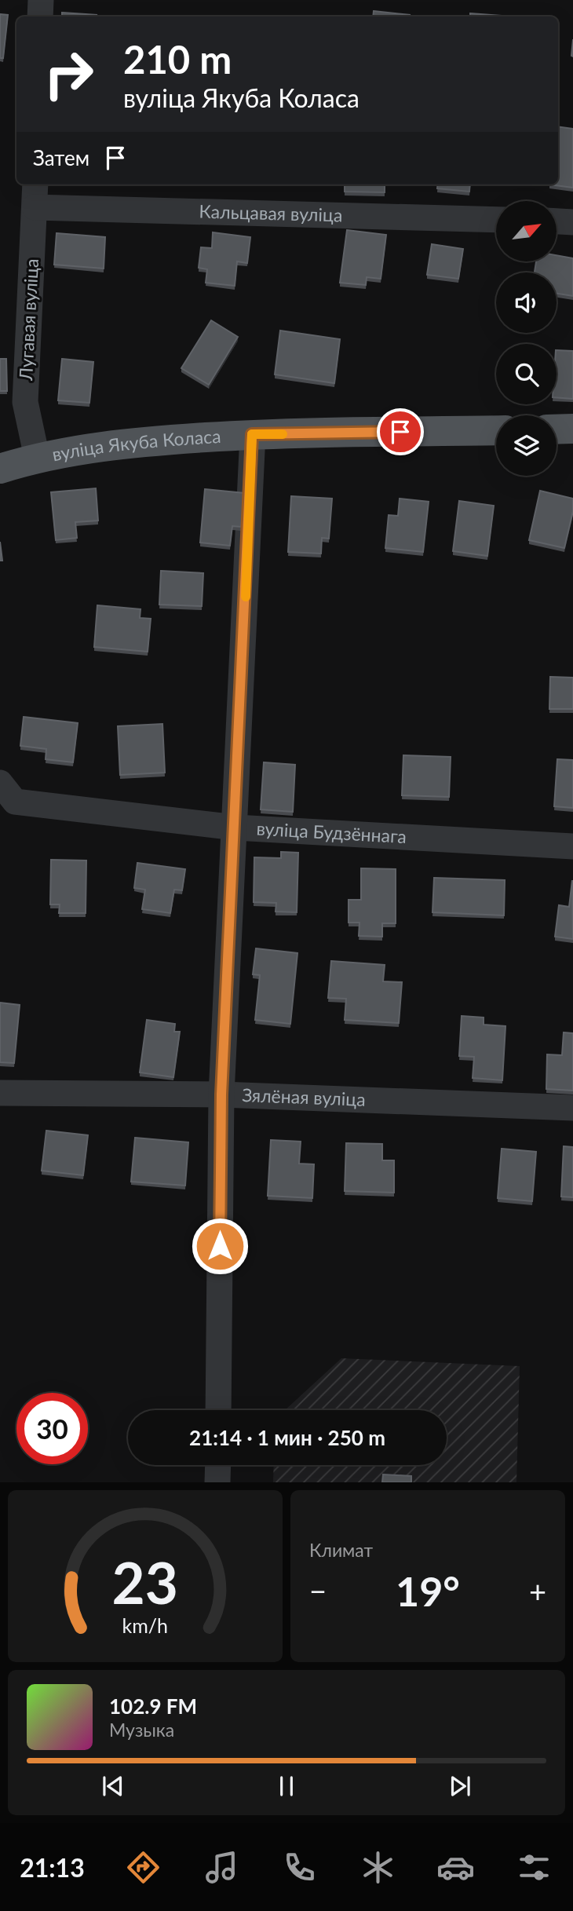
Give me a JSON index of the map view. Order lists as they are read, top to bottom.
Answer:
{
  "streets": {
    "main road": ["вуліца Якуба Коласа"],
    "street": [
      "Кальцавая вуліца",
      "Лугавая вуліца",
      "вуліца Будзённага",
      "Зялёная вуліца"
    ]
  },
  "crossings": [
    ["Кальцавая вуліца", "Лугавая вуліца"],
    ["Лугавая вуліца", "вуліца Якуба Коласа"]
  ],
  "north": "top right",
  "page": {
    "turn": ["210 m", "вуліца Якуба Коласа"],
    "then": "Затем",
    "limit": "30",
    "trip": "21:14 · 1 мин · 250 m",
    "tile": "Климат",
    "heat": ["−", "19°", "+"],
    "song": ["102.9 FM", "Музыка"],
    "tabs": "21:13",
    "gauge": ["23", "km/h"]
  }
}
